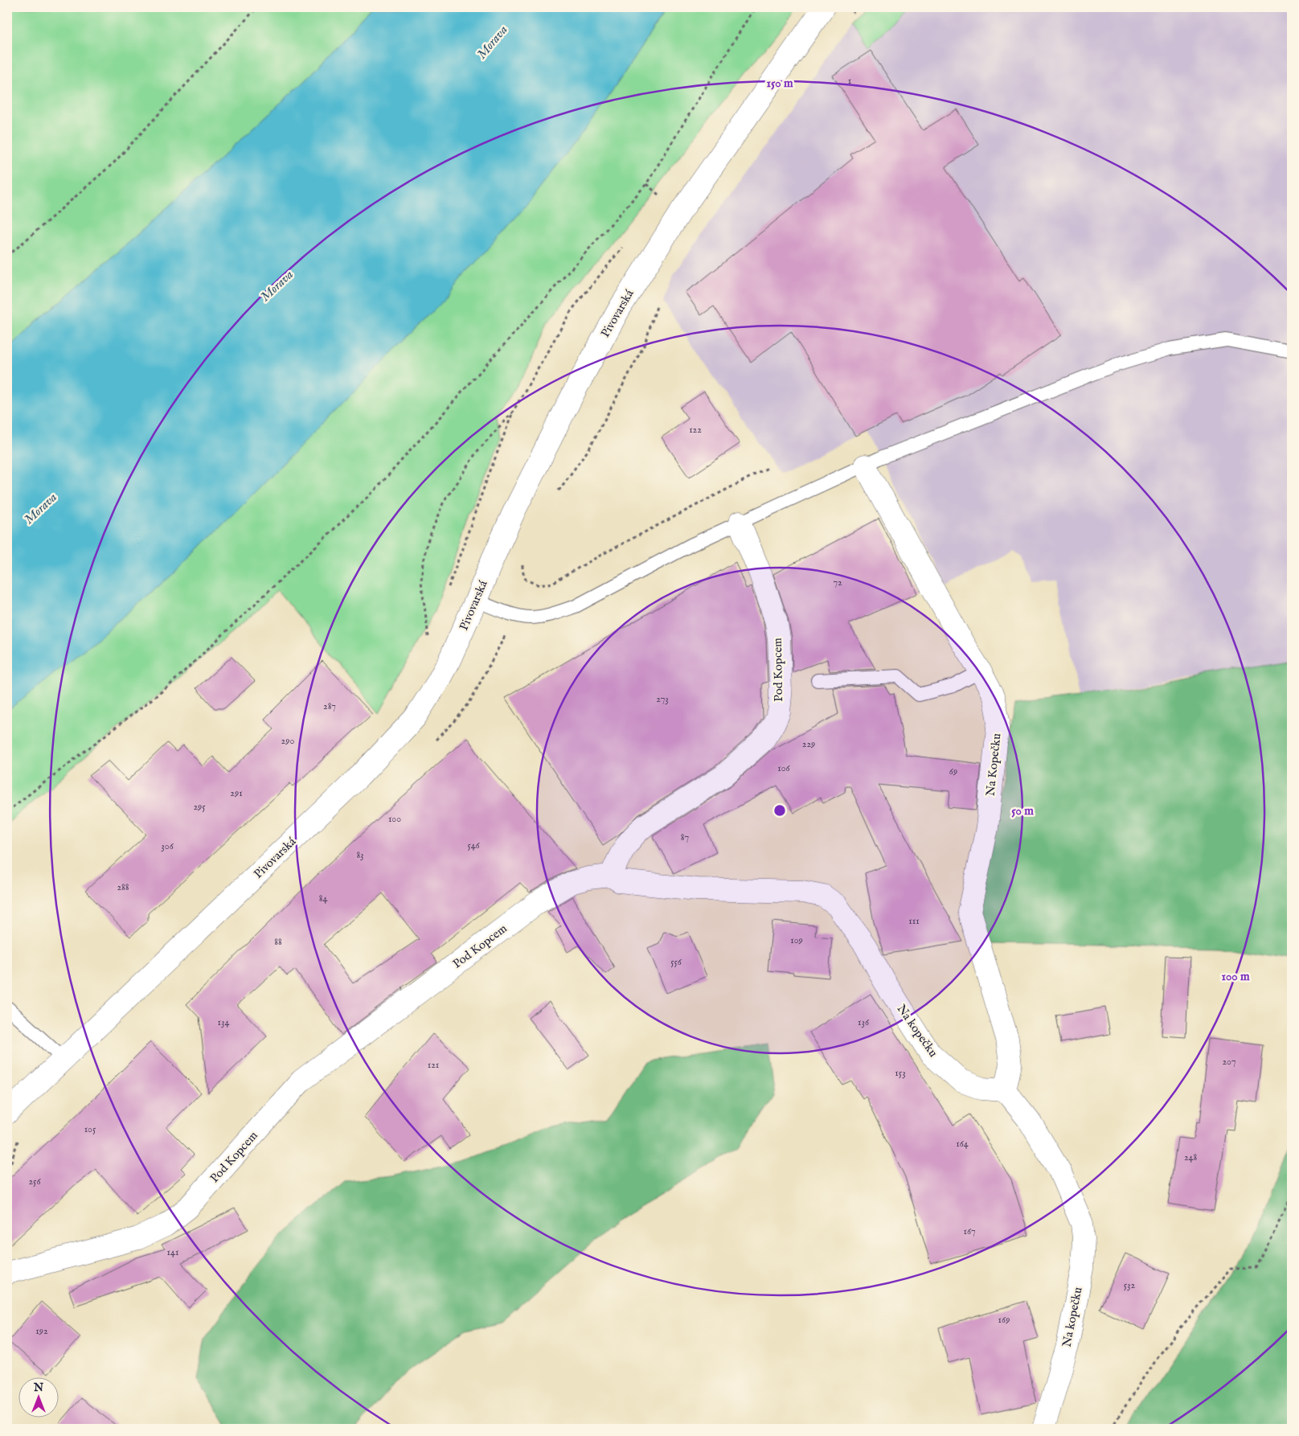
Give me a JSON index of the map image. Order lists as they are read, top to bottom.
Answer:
{
  "streets": {
    "street": [
      "Pivovarská",
      "Pod Kopcem",
      "Na Kopečku",
      "Na kopečku"
    ]
  },
  "crossings": [
    ["Pod Kopcem", "Na kopečku"],
    ["Na Kopečku", "Na kopečku"]
  ],
  "water": ["Morava"],
  "house_numbers": [
    "1",
    "122",
    "72",
    "273",
    "287",
    "290",
    "229",
    "106",
    "69",
    "291",
    "295",
    "100",
    "87",
    "546",
    "306",
    "83",
    "288",
    "84",
    "111",
    "109",
    "88",
    "556",
    "134",
    "136",
    "207",
    "121",
    "153",
    "105",
    "164",
    "248",
    "256",
    "167",
    "141",
    "532",
    "169",
    "192"
  ],
  "north": "top",
  "rings": ["150 m", "50 m", "100 m"]
}
